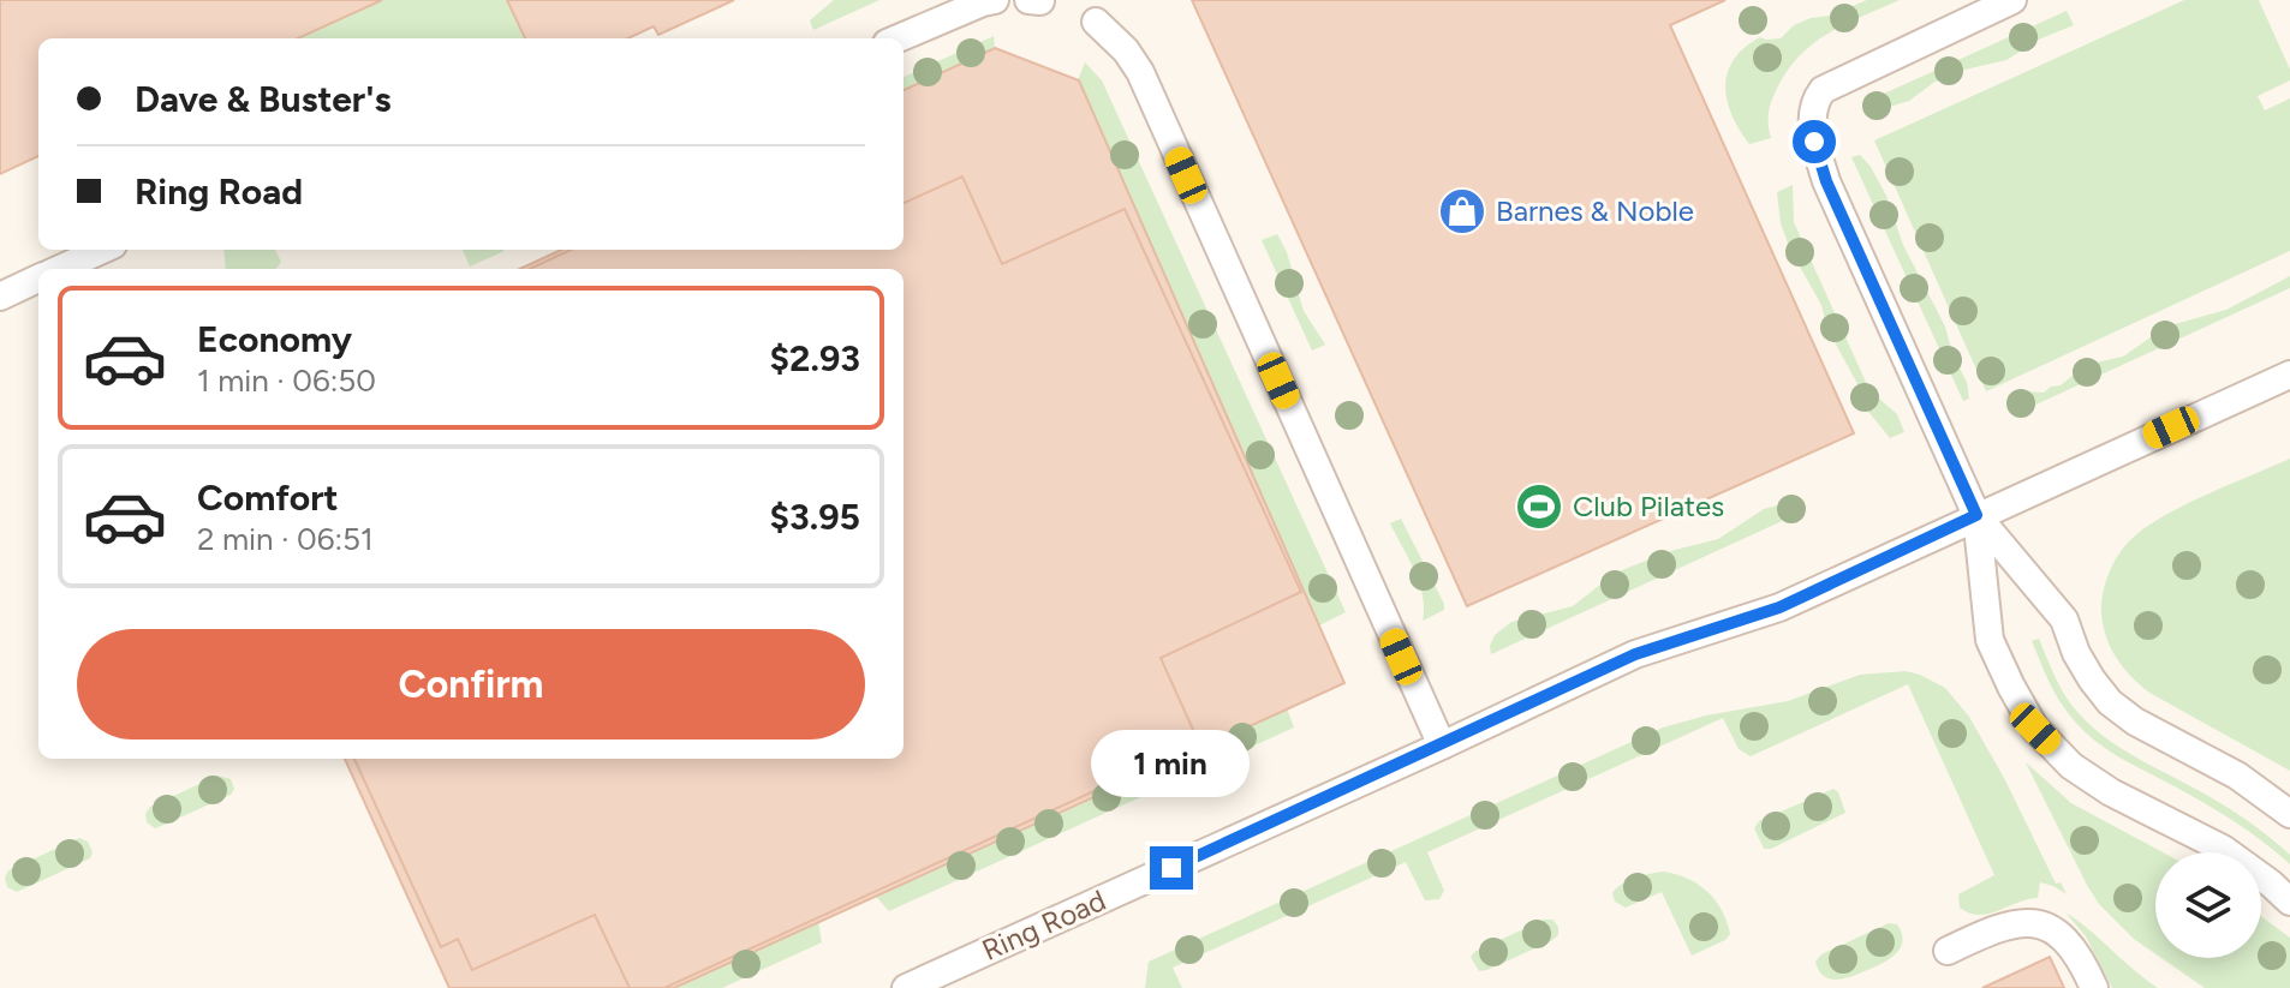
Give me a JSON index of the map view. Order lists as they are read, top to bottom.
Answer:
{
  "streets": {
    "lane": ["Ring Road"]
  },
  "places": {
    "shop": ["Barnes & Noble"],
    "sports": ["Club Pilates"]
  },
  "page": {
    "banner": ["Dave & Buster's", "Ring Road"],
    "list": [
      {
        "name": "Economy",
        "note": "1 min · 06:50",
        "value": "$2.93"
      },
      {
        "name": "Comfort",
        "note": "2 min · 06:51",
        "value": "$3.95"
      }
    ],
    "buttons": "Confirm",
    "bubble": "1 min"
  }
}
